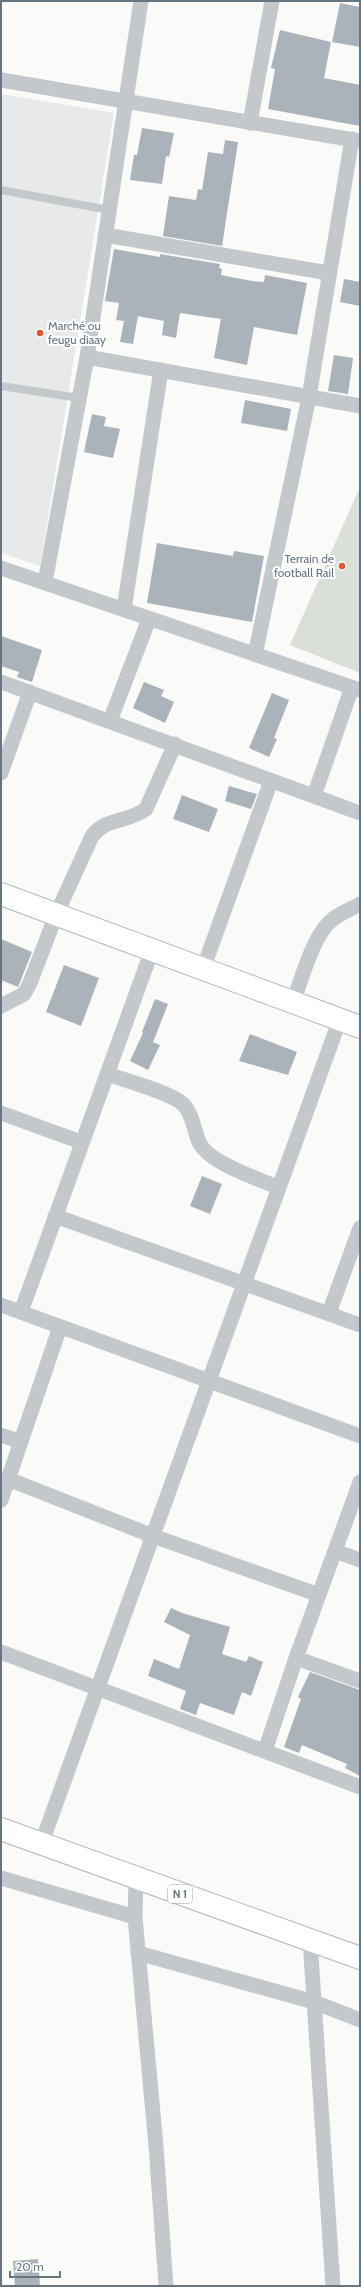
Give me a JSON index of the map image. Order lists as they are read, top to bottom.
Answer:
{
  "streets": {
    "main road": ["N 1"]
  },
  "places": ["Marché ou feugu diaay", "Terrain de football Rail"],
  "scale_bar": "20 m"
}
